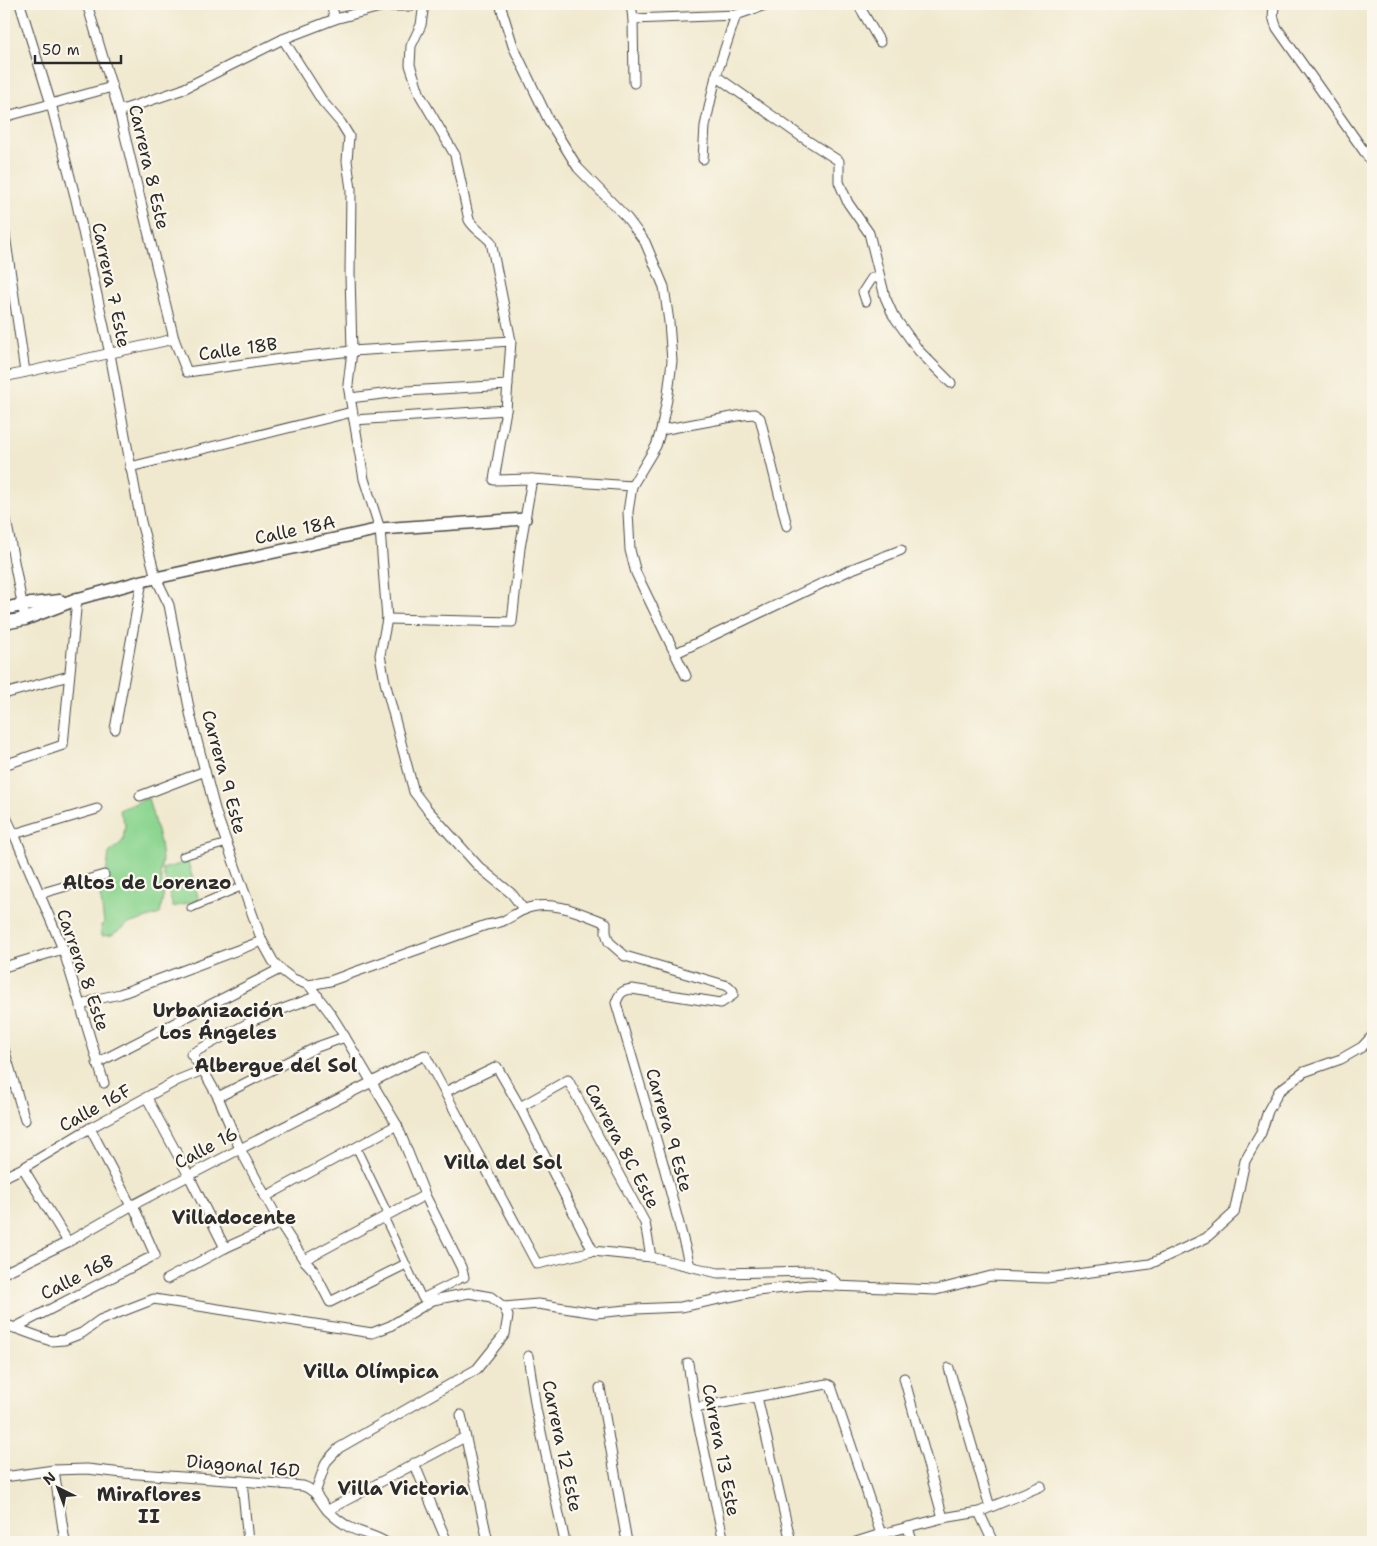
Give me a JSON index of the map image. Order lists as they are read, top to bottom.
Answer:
{
  "streets": {
    "main road": ["Calle 18A"],
    "street": [
      "Carrera 8 Este",
      "Carrera 7 Este",
      "Calle 18B",
      "Carrera 9 Este",
      "Calle 16F",
      "Carrera 8C Este",
      "Calle 16",
      "Calle 16B",
      "Carrera 12 Este",
      "Carrera 13 Este",
      "Diagonal 16D"
    ]
  },
  "crossings": [
    ["Carrera 8 Este", "Calle 18B"],
    ["Carrera 7 Este", "Calle 18B"],
    ["Carrera 7 Este", "Calle 18A"],
    ["Carrera 7 Este", "Carrera 9 Este"],
    ["Calle 18A", "Carrera 9 Este"],
    ["Calle 16", "Calle 16B"]
  ],
  "districts": [
    "Altos de Lorenzo",
    "Urbanización Los Ángeles",
    "Albergue del Sol",
    "Villa del Sol",
    "Villadocente",
    "Villa Olímpica",
    "Villa Victoria",
    "Miraflores II"
  ],
  "scale_bar": "50 m",
  "north": "top left"
}
